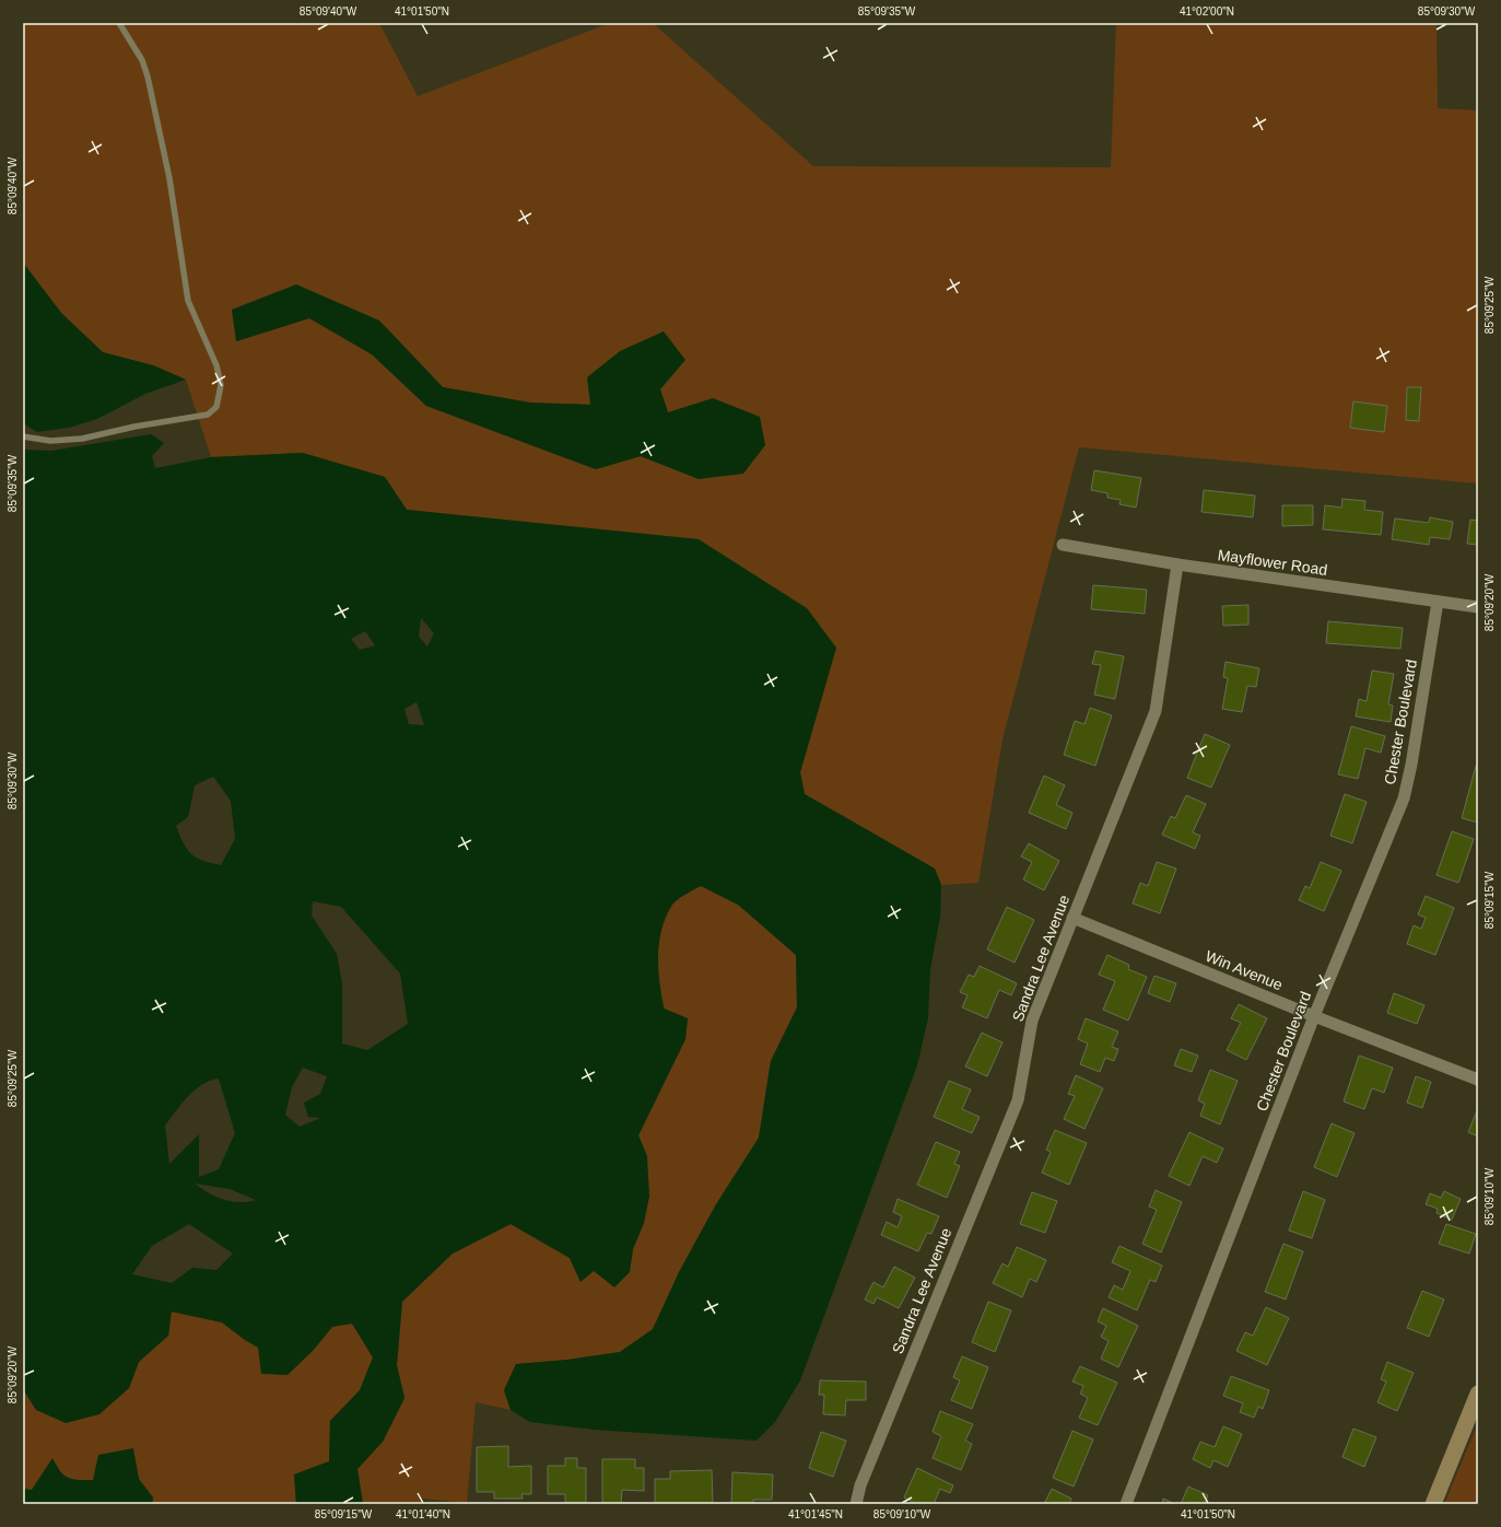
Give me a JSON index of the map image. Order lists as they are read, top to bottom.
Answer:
{
  "streets": {
    "street": [
      "Mayflower Road",
      "Chester Boulevard",
      "Sandra Lee Avenue",
      "Win Avenue"
    ]
  },
  "crossings": [
    ["Mayflower Road", "Chester Boulevard"],
    ["Mayflower Road", "Sandra Lee Avenue"],
    ["Chester Boulevard", "Win Avenue"],
    ["Sandra Lee Avenue", "Win Avenue"]
  ],
  "coordinates": [
    "85°09'40\"W",
    "41°01'50\"N",
    "85°09'35\"W",
    "41°02'00\"N",
    "85°09'30\"W",
    "85°09'25\"W",
    "85°09'20\"W",
    "85°09'15\"W",
    "85°09'10\"W",
    "41°01'40\"N",
    "41°01'45\"N"
  ]
}
